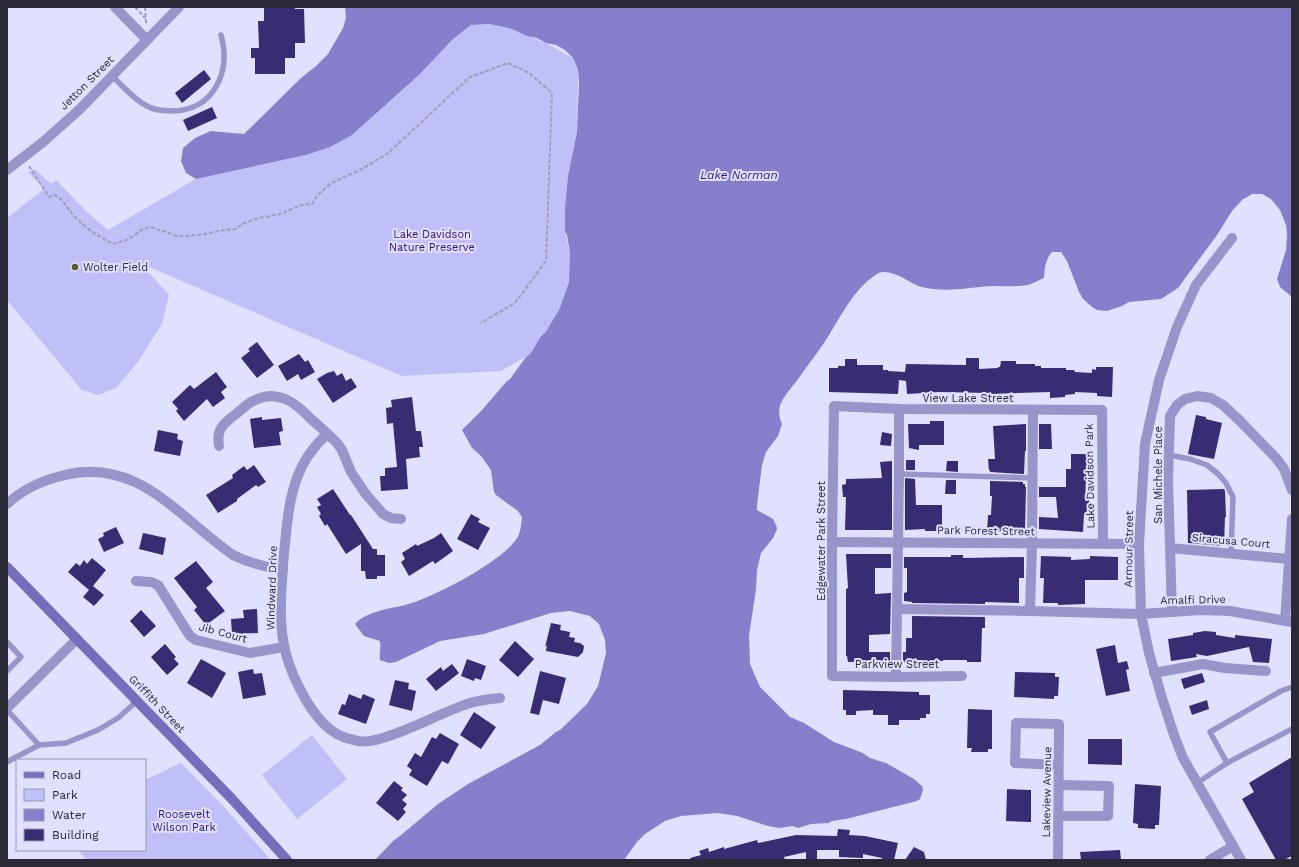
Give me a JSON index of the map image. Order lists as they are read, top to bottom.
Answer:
{
  "streets": {
    "main road": ["Griffith Street"],
    "street": [
      "Jetton Street",
      "View Lake Street",
      "San Michele Place",
      "Lake Davidson Park",
      "Park Forest Street",
      "Edgewater Park Street",
      "Siracusa Court",
      "Armour Street",
      "Windward Drive",
      "Amalfi Drive",
      "Jib Court",
      "Parkview Street",
      "Lakeview Avenue"
    ]
  },
  "crossings": [
    ["View Lake Street", "Lake Davidson Park"],
    ["View Lake Street", "Edgewater Park Street"],
    ["San Michele Place", "Siracusa Court"],
    ["San Michele Place", "Amalfi Drive"],
    ["Lake Davidson Park", "Park Forest Street"],
    ["Park Forest Street", "Edgewater Park Street"],
    ["Park Forest Street", "Armour Street"],
    ["Edgewater Park Street", "Parkview Street"],
    ["Armour Street", "Amalfi Drive"],
    ["Windward Drive", "Jib Court"]
  ],
  "water": ["Lake Norman"],
  "parks": ["Lake Davidson Nature Preserve", "Roosevelt Wilson Park"],
  "places": ["Wolter Field"],
  "legend": [
    "Road",
    "Park",
    "Water",
    "Building"
  ]
}
